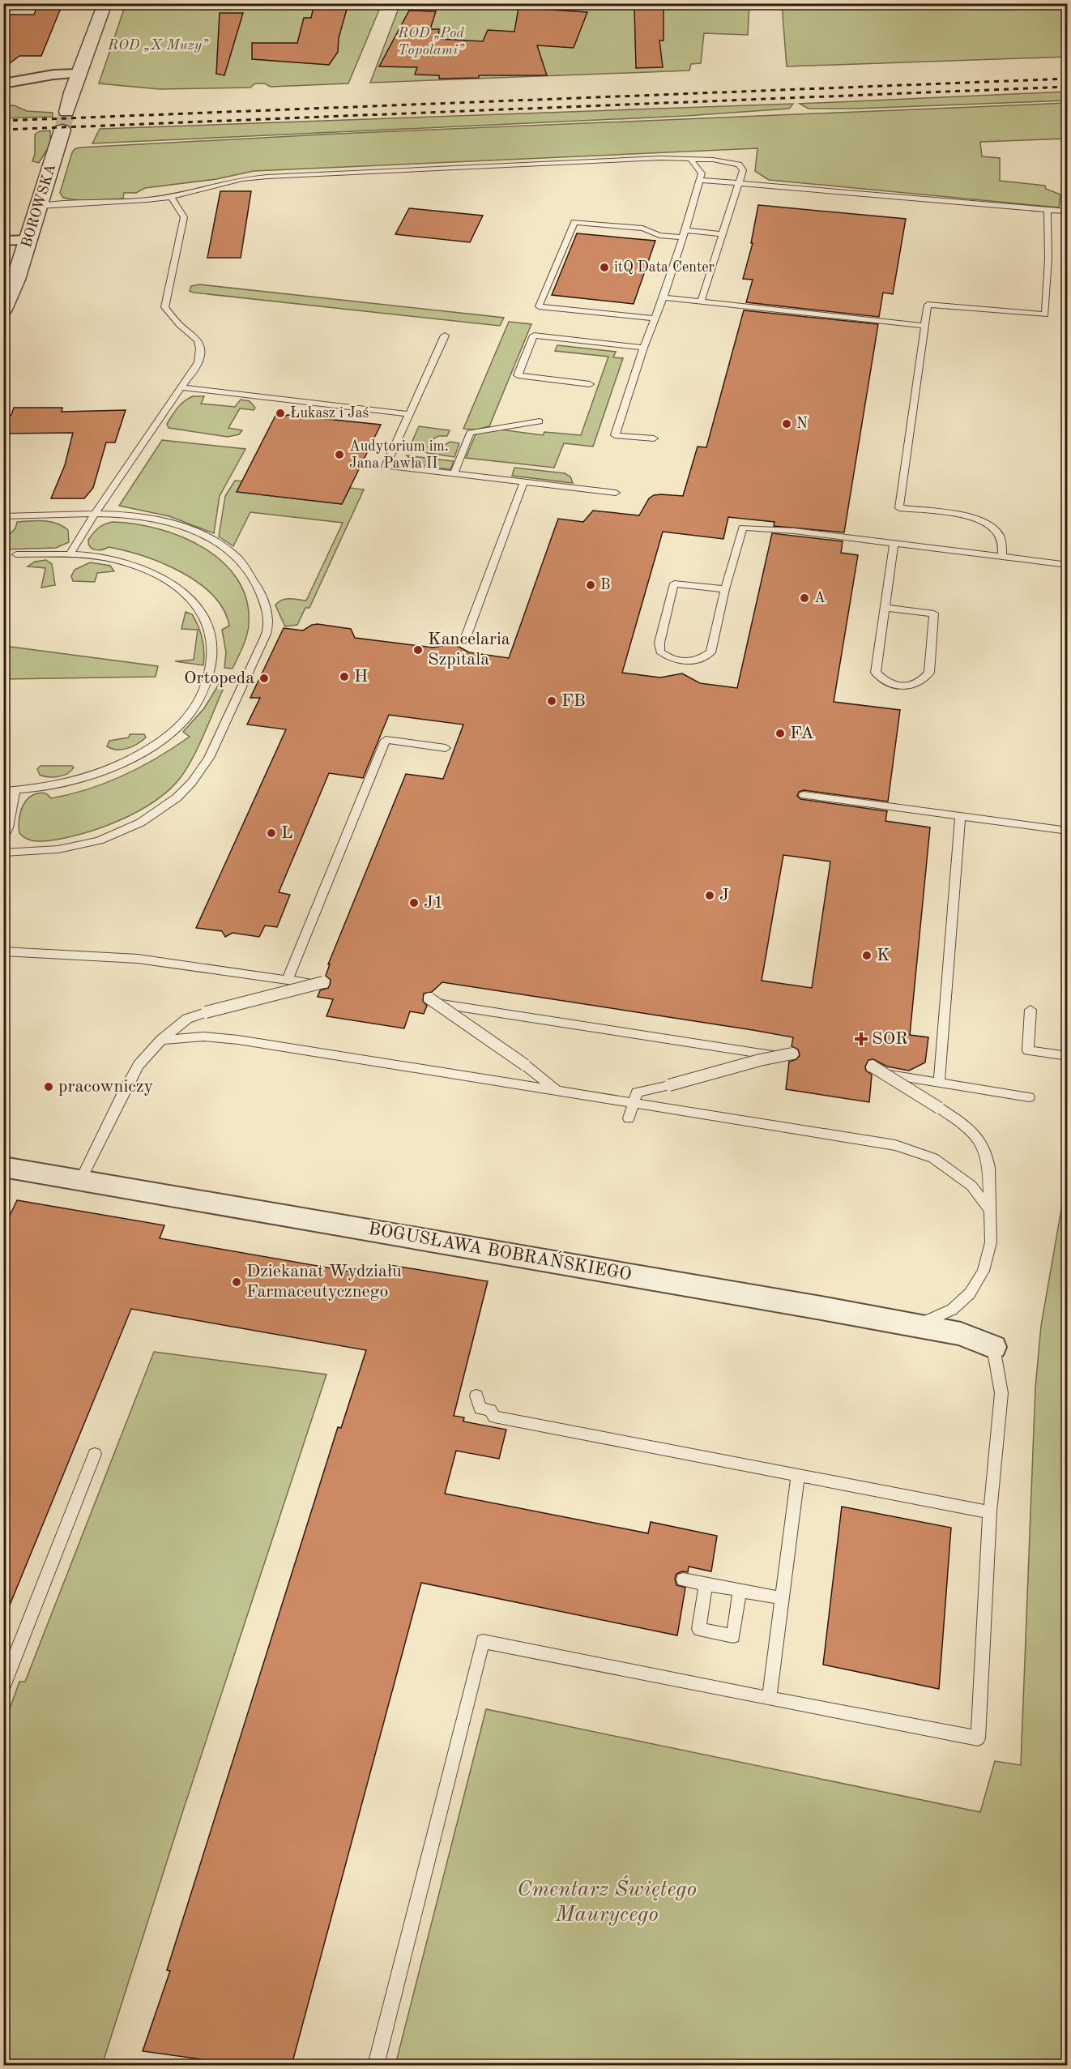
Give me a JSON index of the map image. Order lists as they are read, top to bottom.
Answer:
{
  "streets": {
    "street": ["BOROWSKA", "BOGUSŁAWA BOBRAŃSKIEGO"]
  },
  "parks": ["ROD „Pod Topolami”", "ROD „X Muzy”", "Cmentarz Świętego Maurycego"],
  "places": {
    "other": [
      "itQ Data Center",
      "Łukasz i Jaś",
      "N",
      "Audytorium im. Jana Pawła II",
      "B",
      "A",
      "Kancelaria Szpitala",
      "H",
      "Ortopeda",
      "FB",
      "FA",
      "L",
      "J",
      "J1",
      "K",
      "pracowniczy",
      "Dziekanat Wydziału Farmaceutycznego"
    ],
    "health": ["SOR"]
  }
}
